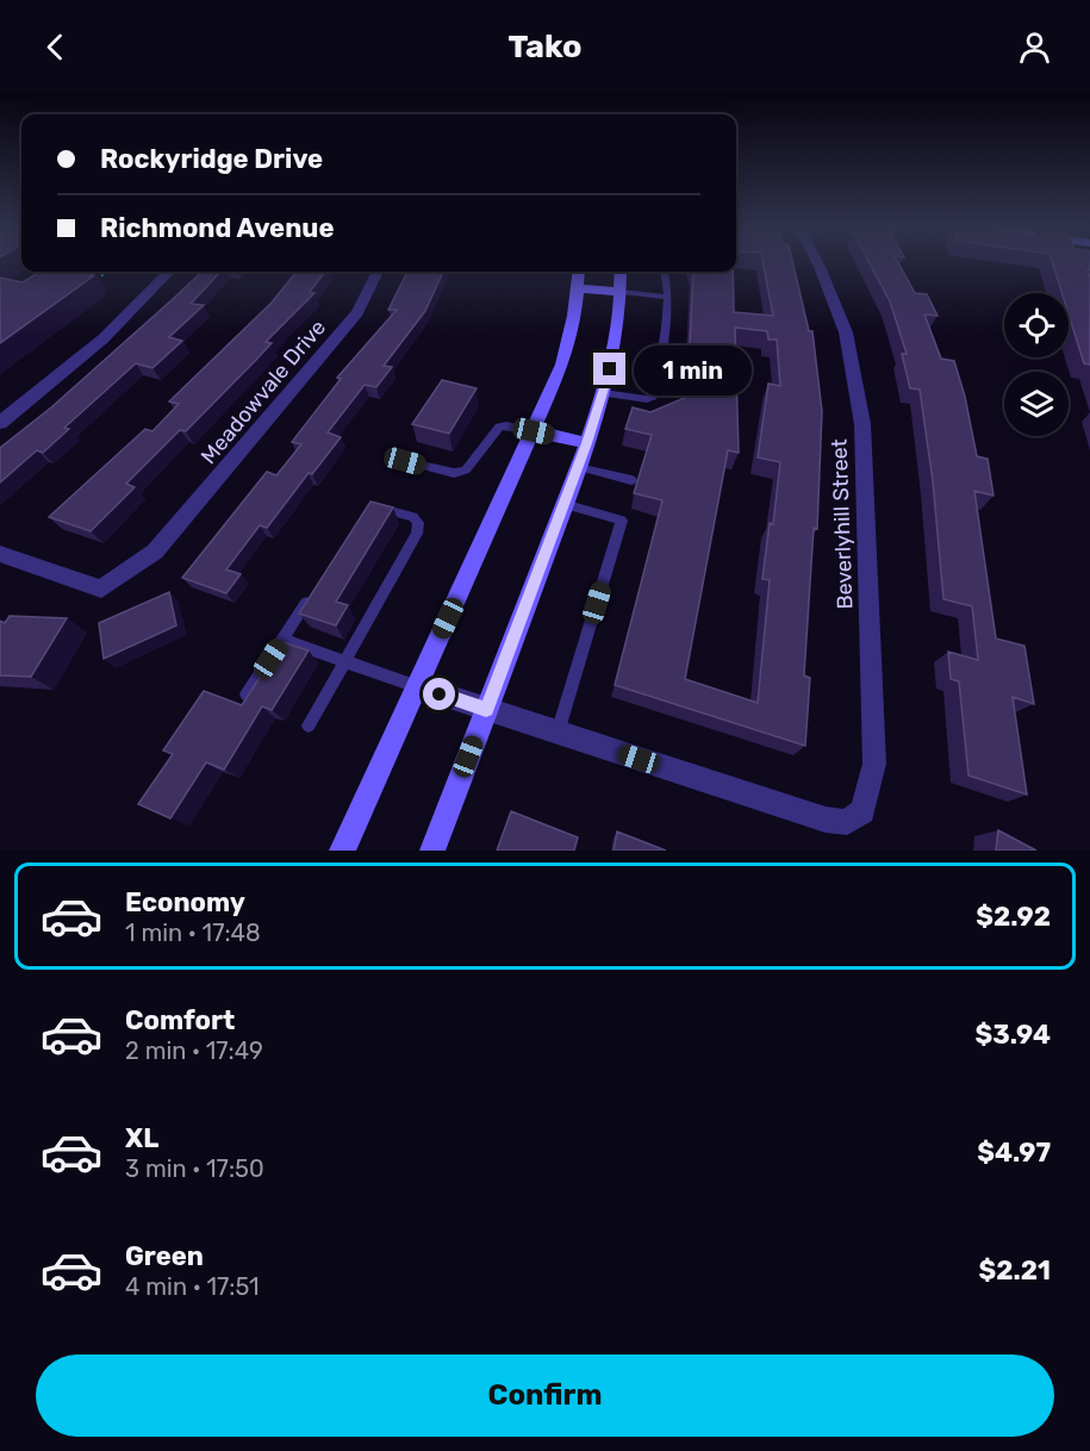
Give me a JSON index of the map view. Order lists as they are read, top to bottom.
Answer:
{
  "streets": {
    "street": ["Meadowvale Drive", "Beverlyhill Street"]
  },
  "page": {
    "header": "Tako",
    "banner": ["Rockyridge Drive", "Richmond Avenue"],
    "bubble": "1 min",
    "list": [
      {
        "name": "Economy",
        "note": "1 min · 17:48",
        "value": "$2.92"
      },
      {
        "name": "Comfort",
        "note": "2 min · 17:49",
        "value": "$3.94"
      },
      {
        "name": "XL",
        "note": "3 min · 17:50",
        "value": "$4.97"
      },
      {
        "name": "Green",
        "note": "4 min · 17:51",
        "value": "$2.21"
      }
    ],
    "buttons": "Confirm"
  }
}
